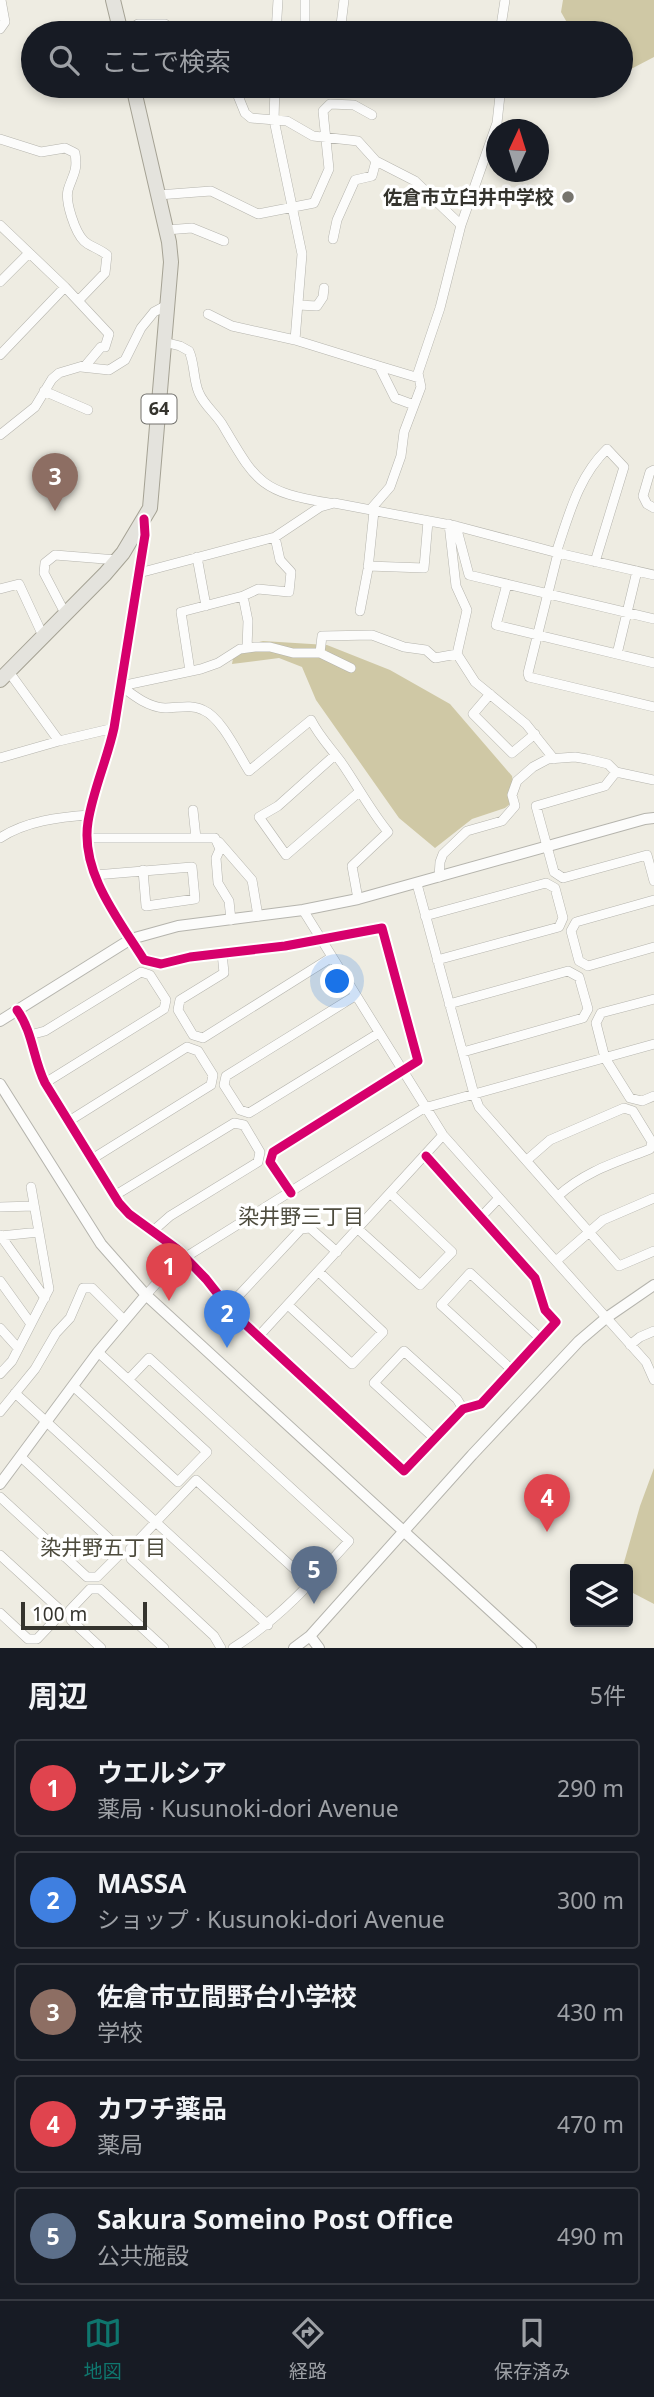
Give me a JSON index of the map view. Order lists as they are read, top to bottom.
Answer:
{
  "streets": {
    "main road": ["64"]
  },
  "districts": ["染井野三丁目", "染井野五丁目"],
  "places": ["佐倉市立臼井中学校"],
  "scale_bar": "100 m",
  "north": "top",
  "page": {
    "search": "ここで検索",
    "pins": [
      "3",
      "1",
      "2",
      "4",
      "5"
    ],
    "scale": "100 m",
    "heading": ["周辺", "5件"],
    "list": [
      {
        "mark": "1",
        "name": "ウエルシア",
        "note": "薬局 · Kusunoki-dori Avenue",
        "value": "290 m"
      },
      {
        "mark": "2",
        "name": "MASSA",
        "note": "ショップ · Kusunoki-dori Avenue",
        "value": "300 m"
      },
      {
        "mark": "3",
        "name": "佐倉市立間野台小学校",
        "note": "学校",
        "value": "430 m"
      },
      {
        "mark": "4",
        "name": "カワチ薬品",
        "note": "薬局",
        "value": "470 m"
      },
      {
        "mark": "5",
        "name": "Sakura Someino Post Office",
        "note": "公共施設",
        "value": "490 m"
      }
    ],
    "nav": ["地図", "経路", "保存済み"]
  }
}
